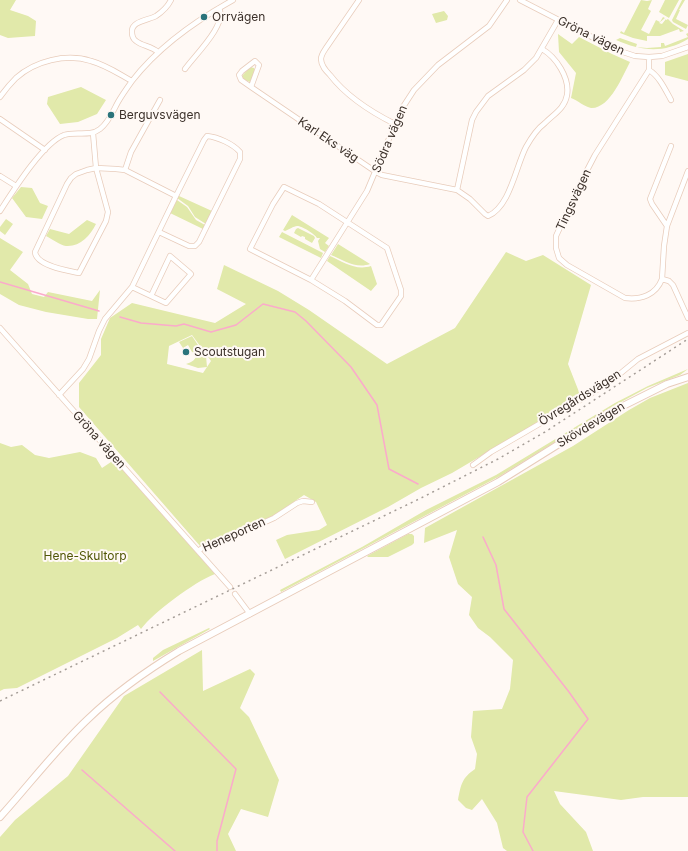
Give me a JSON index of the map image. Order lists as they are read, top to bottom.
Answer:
{
  "streets": {
    "main road": ["Skövdevägen"],
    "street": [
      "Gröna vägen",
      "Södra vägen",
      "Karl Eks väg",
      "Tingsvägen",
      "Övregårdsvägen",
      "Heneporten"
    ]
  },
  "crossings": [
    ["Gröna vägen", "Heneporten"],
    ["Södra vägen", "Karl Eks väg"]
  ],
  "parks": ["Hene-Skultorp"],
  "places": ["Orrvägen", "Berguvsvägen", "Scoutstugan"]
}
